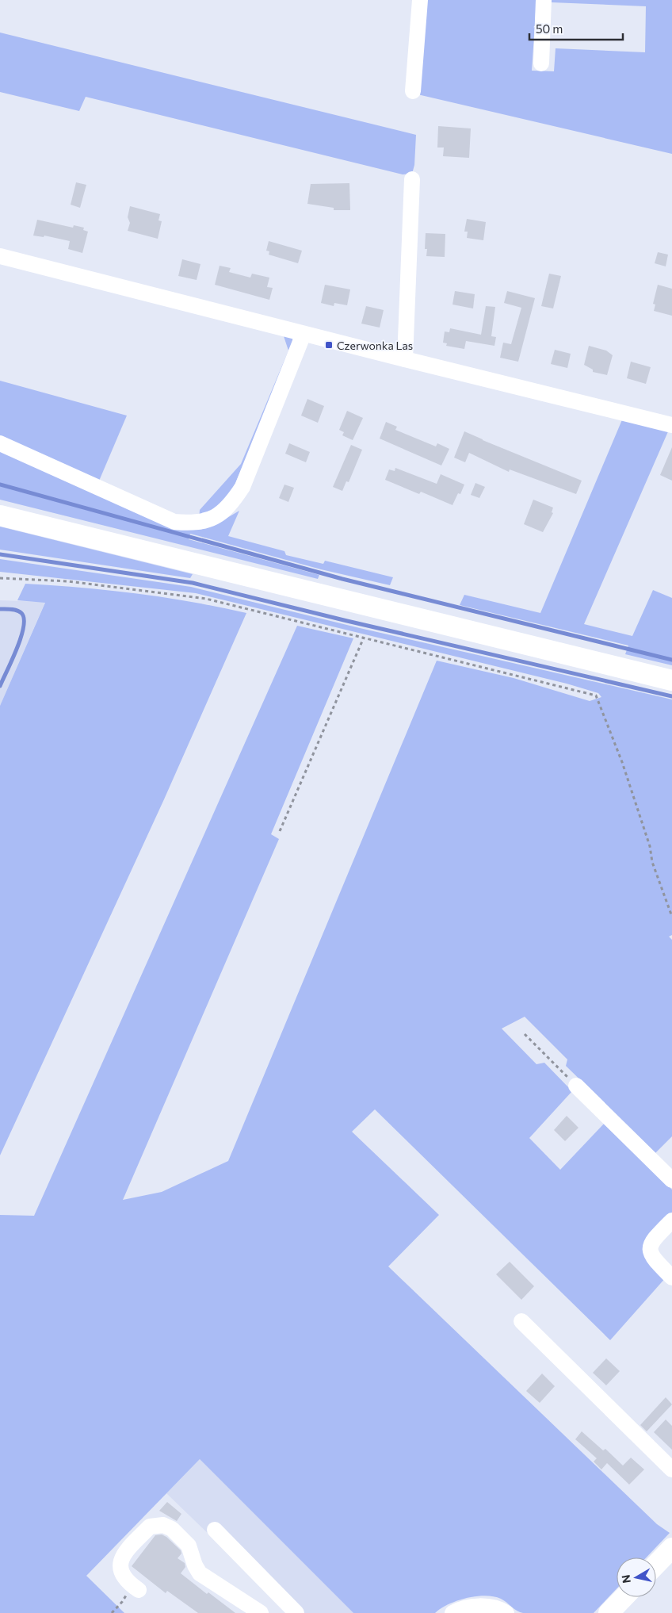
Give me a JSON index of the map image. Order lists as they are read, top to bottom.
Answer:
{
  "places": {
    "transit": ["Czerwonka Las"]
  },
  "scale_bar": "50 m",
  "north": "left"
}
